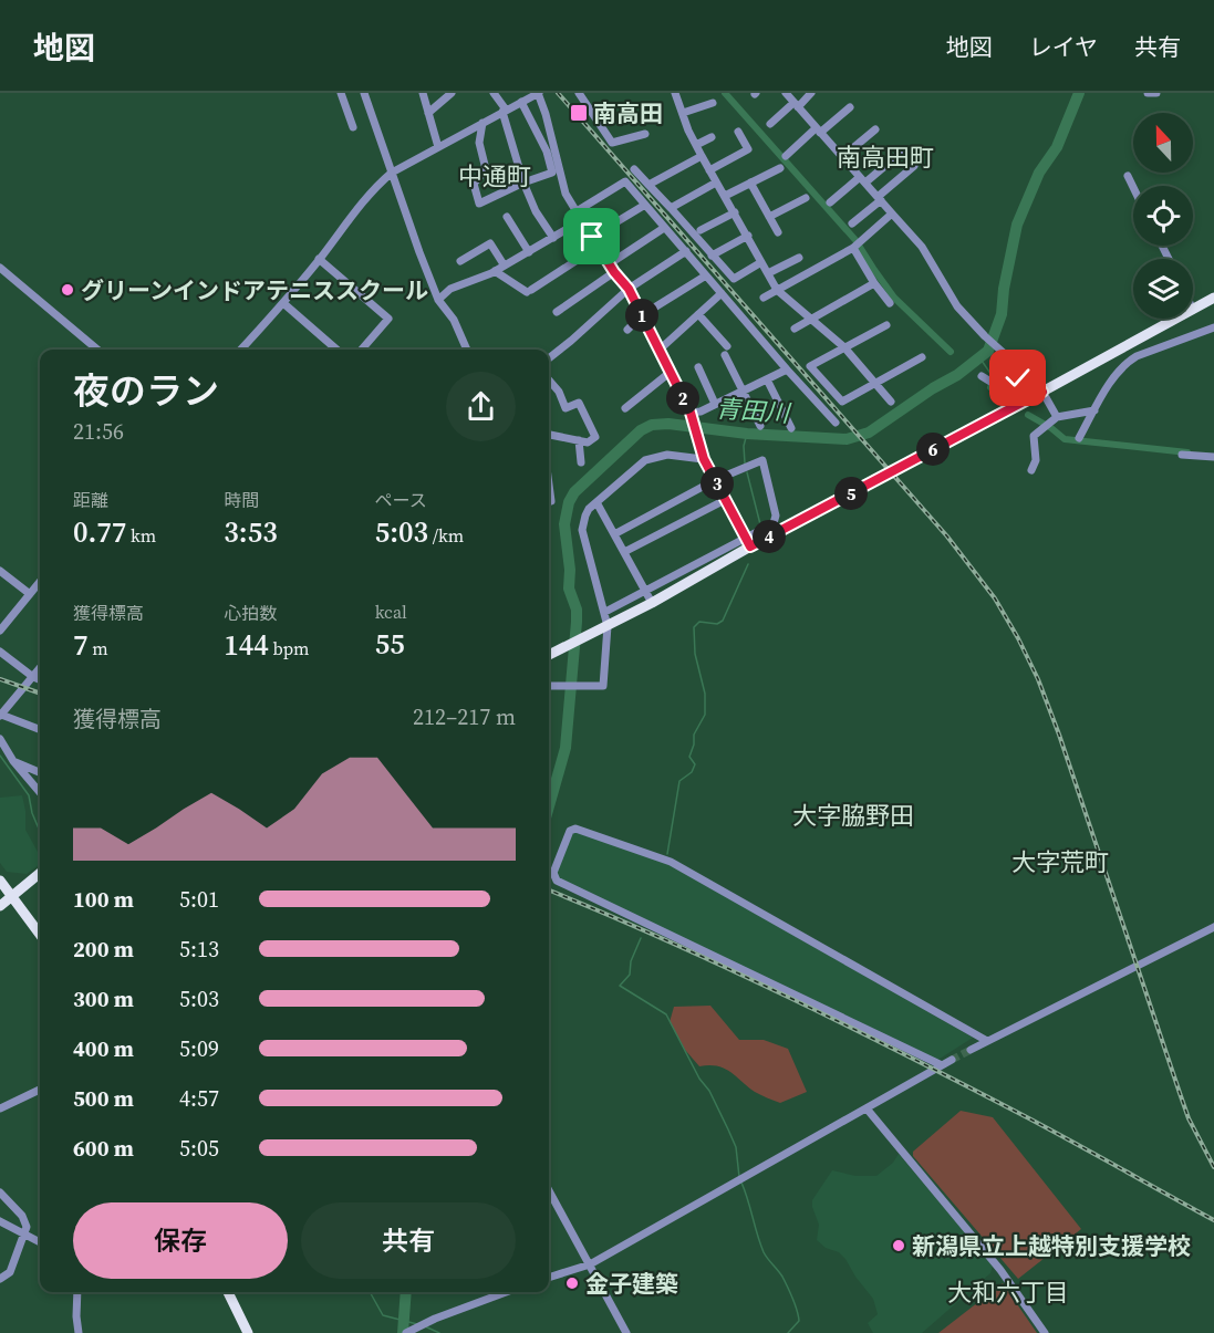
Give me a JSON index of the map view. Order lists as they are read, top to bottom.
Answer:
{
  "districts": [
    "南高田町",
    "中通町",
    "大字脇野田",
    "大字荒町",
    "大和六丁目"
  ],
  "water": ["青田川"],
  "places": {
    "transit": ["南高田"],
    "other": ["グリーンインドアテニススクール", "新潟県立上越特別支援学校", "金子建築"]
  },
  "north": "top",
  "page": {
    "header": "地図",
    "nav": ["地図", "レイヤ", "共有"],
    "pins": [
      "1",
      "2",
      "6",
      "3",
      "5",
      "4"
    ],
    "heading": ["夜のラン", "21:56"],
    "stats": [
      ["距離", "0.77 km"],
      ["時間", "3:53"],
      ["ペース", "5:03 /km"],
      ["獲得標高", "7 m"],
      ["心拍数", "144 bpm"],
      ["kcal", "55"]
    ],
    "chart": ["獲得標高", "212–217 m"],
    "list": [
      {
        "name": "100 m",
        "note": "5:01"
      },
      {
        "name": "200 m",
        "note": "5:13"
      },
      {
        "name": "300 m",
        "note": "5:03"
      },
      {
        "name": "400 m",
        "note": "5:09"
      },
      {
        "name": "500 m",
        "note": "4:57"
      },
      {
        "name": "600 m",
        "note": "5:05"
      }
    ],
    "buttons": ["保存", "共有"]
  }
}
